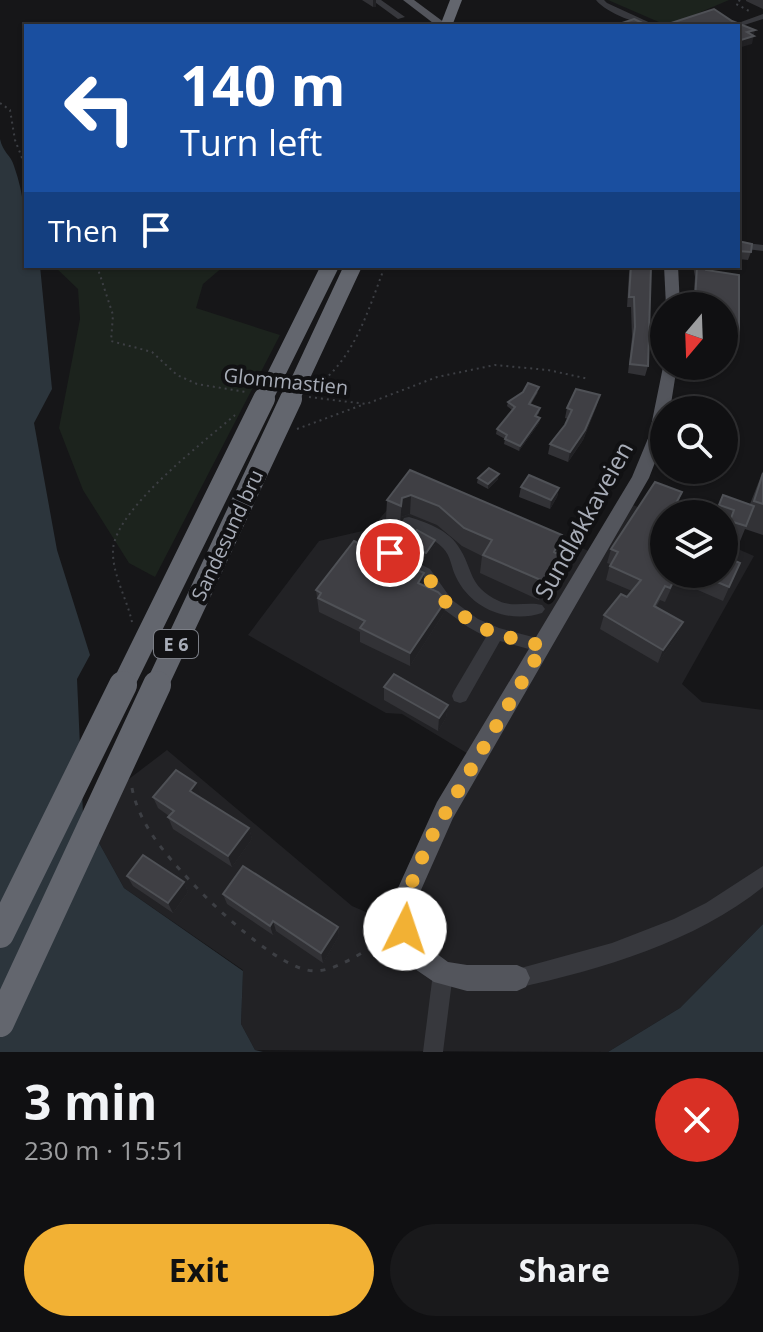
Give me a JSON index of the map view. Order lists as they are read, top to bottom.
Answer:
{
  "streets": {
    "highway": ["Sandesund bru", "E 6"],
    "main road": ["Sundløkkaveien"],
    "path": ["Glommastien"]
  },
  "north": "bottom",
  "page": {
    "turn": ["140 m", "Turn left"],
    "then": "Then",
    "heading": ["3 min", "230 m · 15:51"],
    "buttons": ["Exit", "Share"]
  }
}
